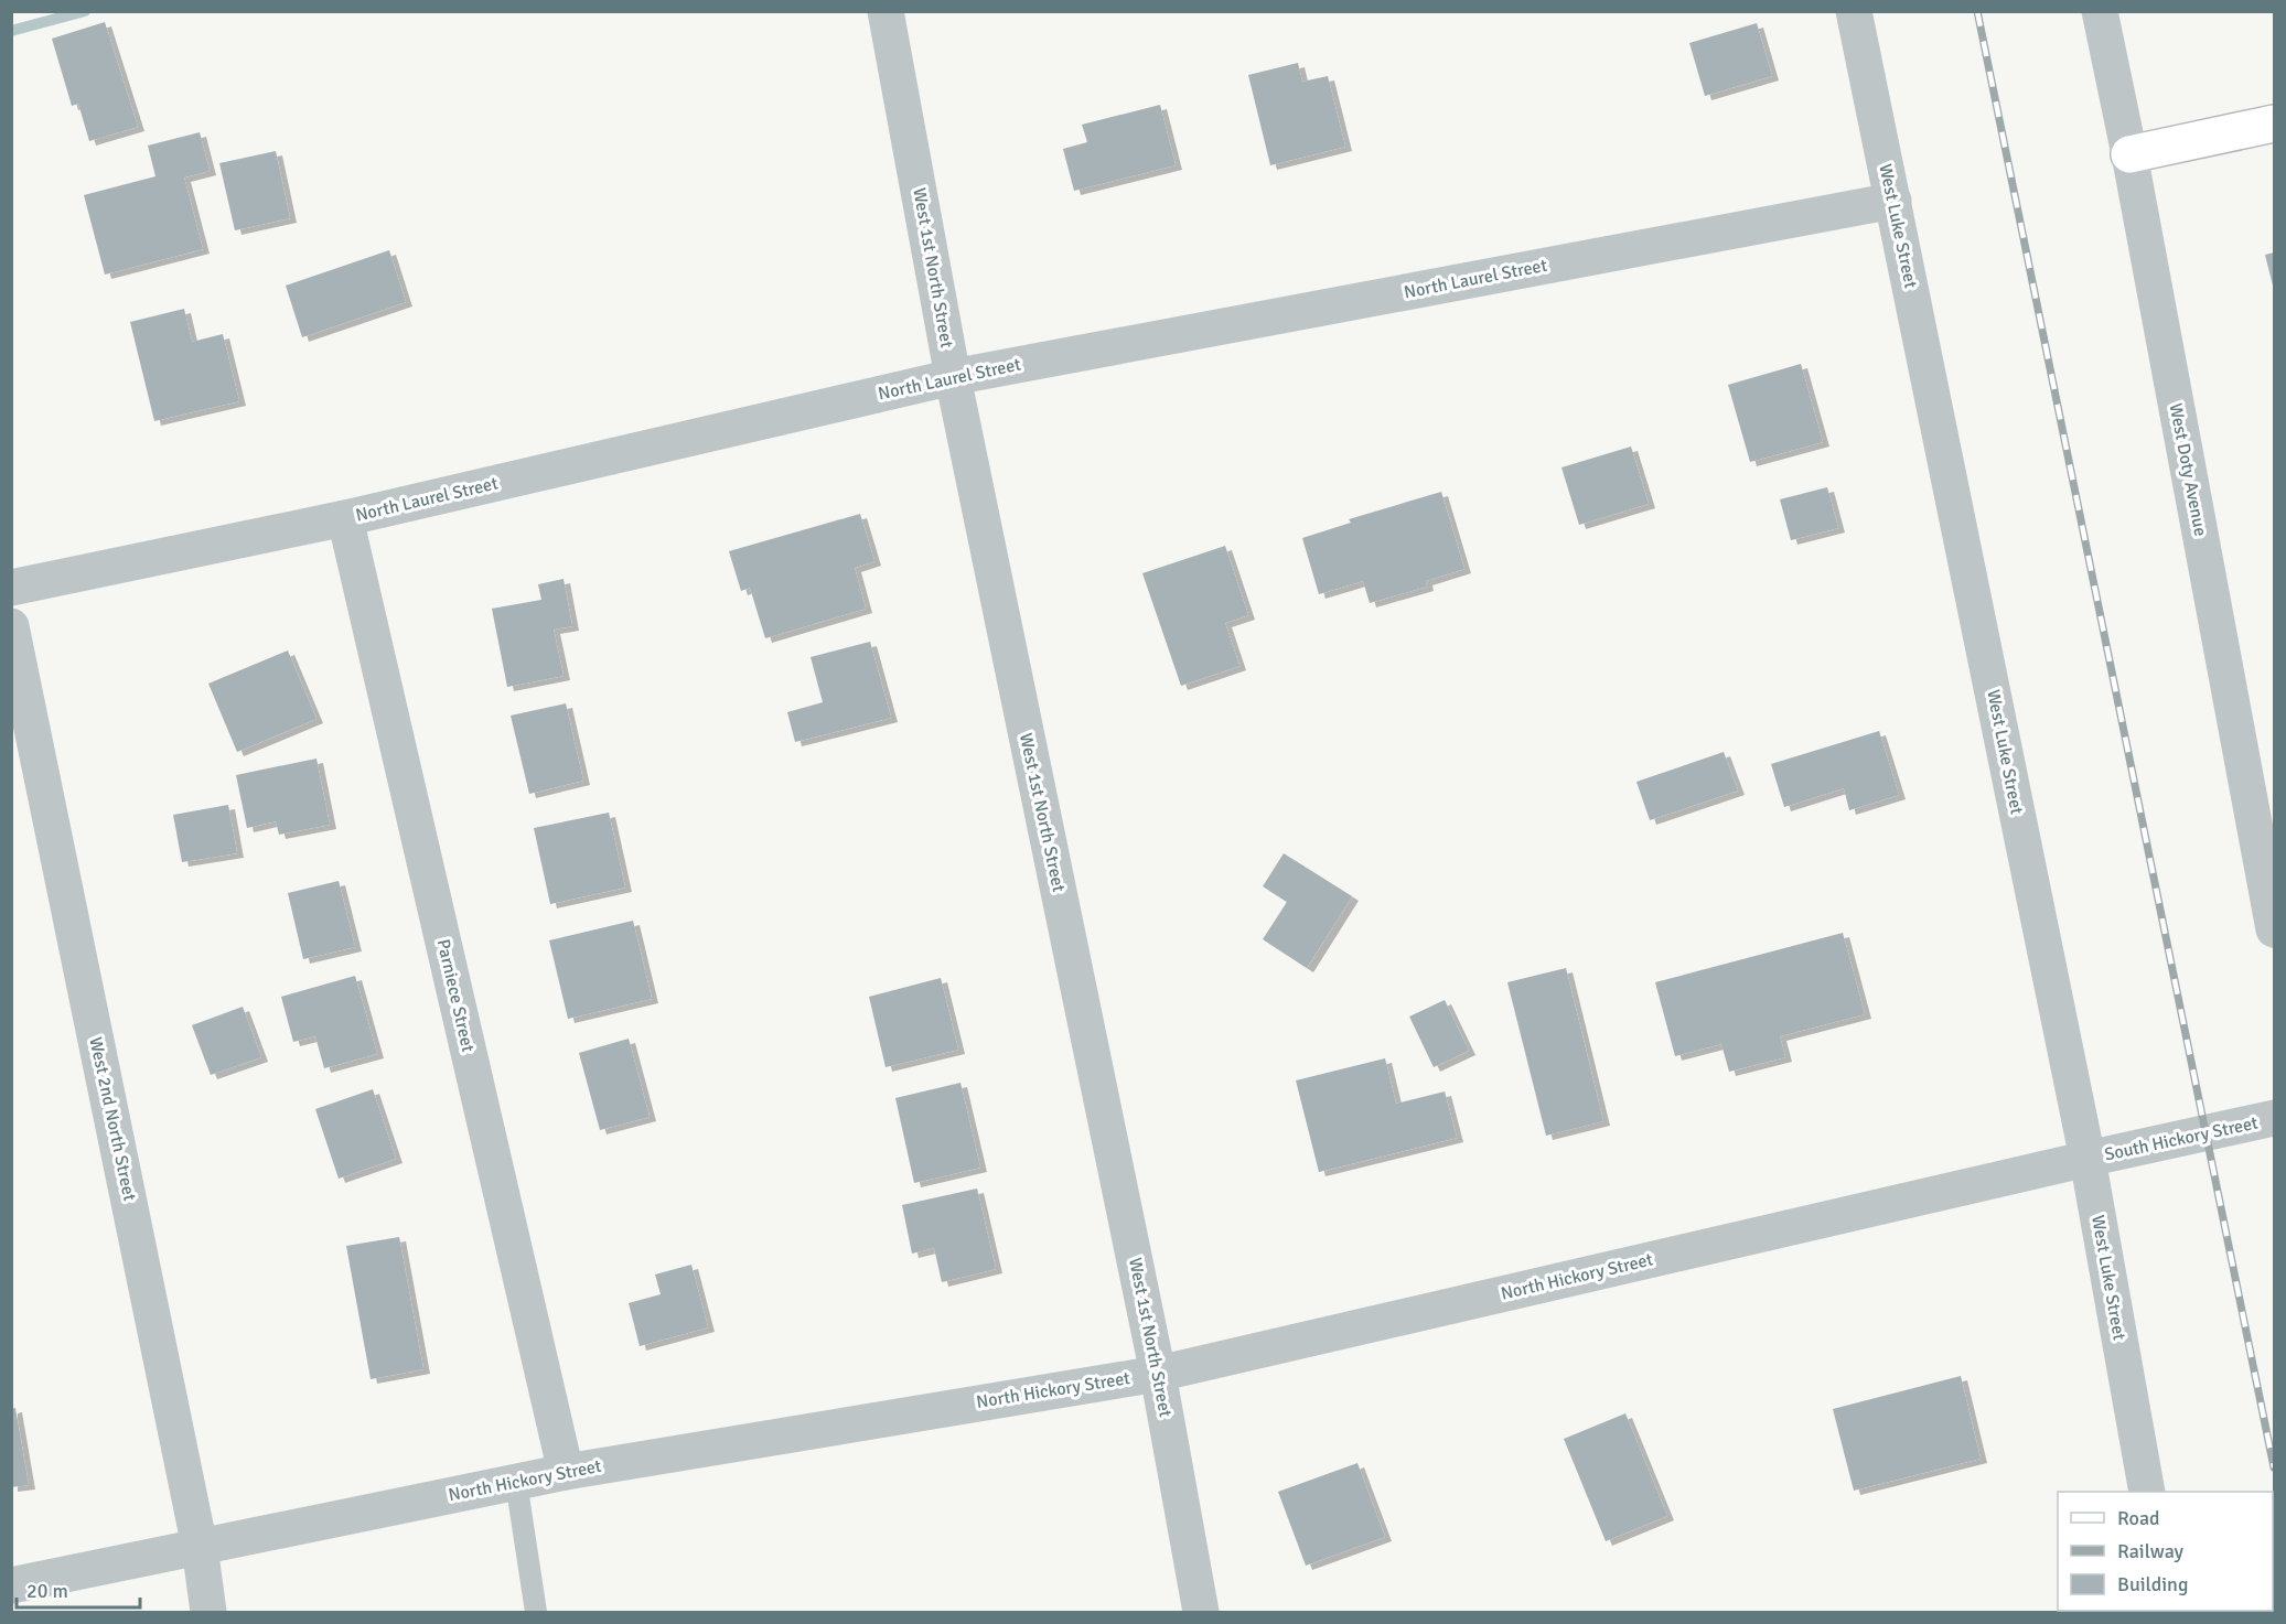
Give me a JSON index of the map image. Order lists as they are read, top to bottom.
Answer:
{
  "streets": {
    "street": [
      "West Luke Street",
      "West 1st North Street",
      "North Laurel Street",
      "West Doty Avenue",
      "Parniece Street",
      "West 2nd North Street",
      "South Hickory Street",
      "North Hickory Street"
    ]
  },
  "crossings": [
    ["West Luke Street", "North Laurel Street"],
    ["West Luke Street", "South Hickory Street"],
    ["West Luke Street", "North Hickory Street"],
    ["West 1st North Street", "North Laurel Street"],
    ["West 1st North Street", "North Hickory Street"],
    ["North Laurel Street", "Parniece Street"],
    ["Parniece Street", "North Hickory Street"],
    ["West 2nd North Street", "North Hickory Street"],
    ["South Hickory Street", "North Hickory Street"]
  ],
  "legend": ["Road", "Railway", "Building"],
  "scale_bar": "20 m"
}
